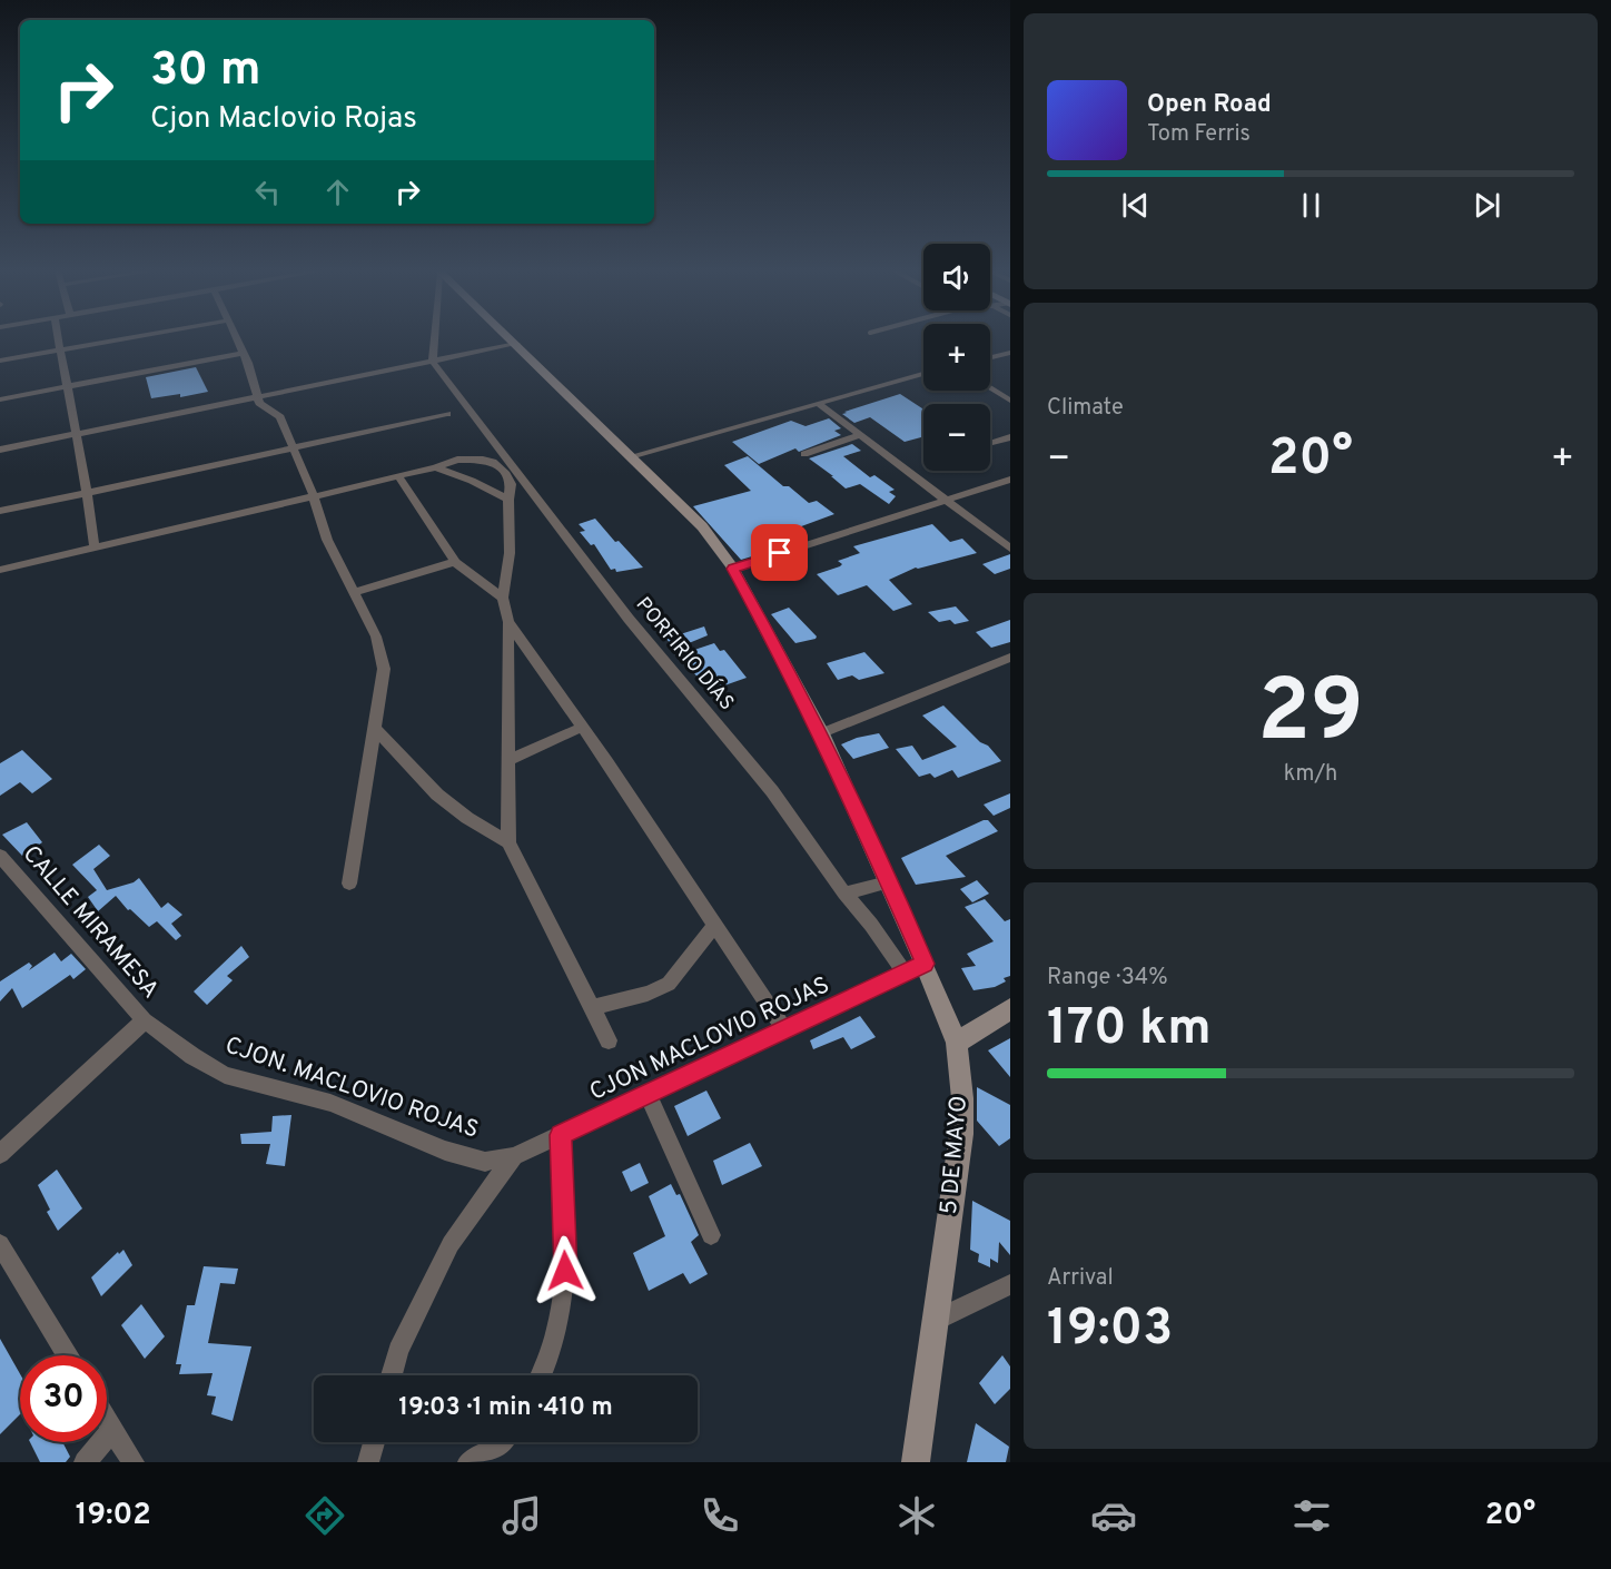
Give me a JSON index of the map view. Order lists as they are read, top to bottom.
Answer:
{
  "streets": {
    "street": [
      "PORFIRIO DÍAS",
      "CALLE MIRAMESA",
      "CJON MACLOVIO ROJAS",
      "CJON. MACLOVIO ROJAS",
      "5 DE MAYO"
    ]
  },
  "crossings": [
    ["PORFIRIO DÍAS", "CJON MACLOVIO ROJAS"],
    ["CALLE MIRAMESA", "CJON. MACLOVIO ROJAS"],
    ["CJON MACLOVIO ROJAS", "CJON. MACLOVIO ROJAS"],
    ["CJON MACLOVIO ROJAS", "5 DE MAYO"]
  ],
  "page": {
    "turn": ["30 m", "Cjon Maclovio Rojas"],
    "song": ["Open Road", "Tom Ferris"],
    "map_buttons": ["+", "−"],
    "tile": [
      "Climate",
      ["29", "km/h"],
      ["Range · 34%", "170 km"],
      ["Arrival", "19:03"]
    ],
    "heat": ["−", "20°", "+"],
    "limit": "30",
    "trip": "19:03 · 1 min · 410 m",
    "tabs": ["19:02", "20°"]
  }
}
